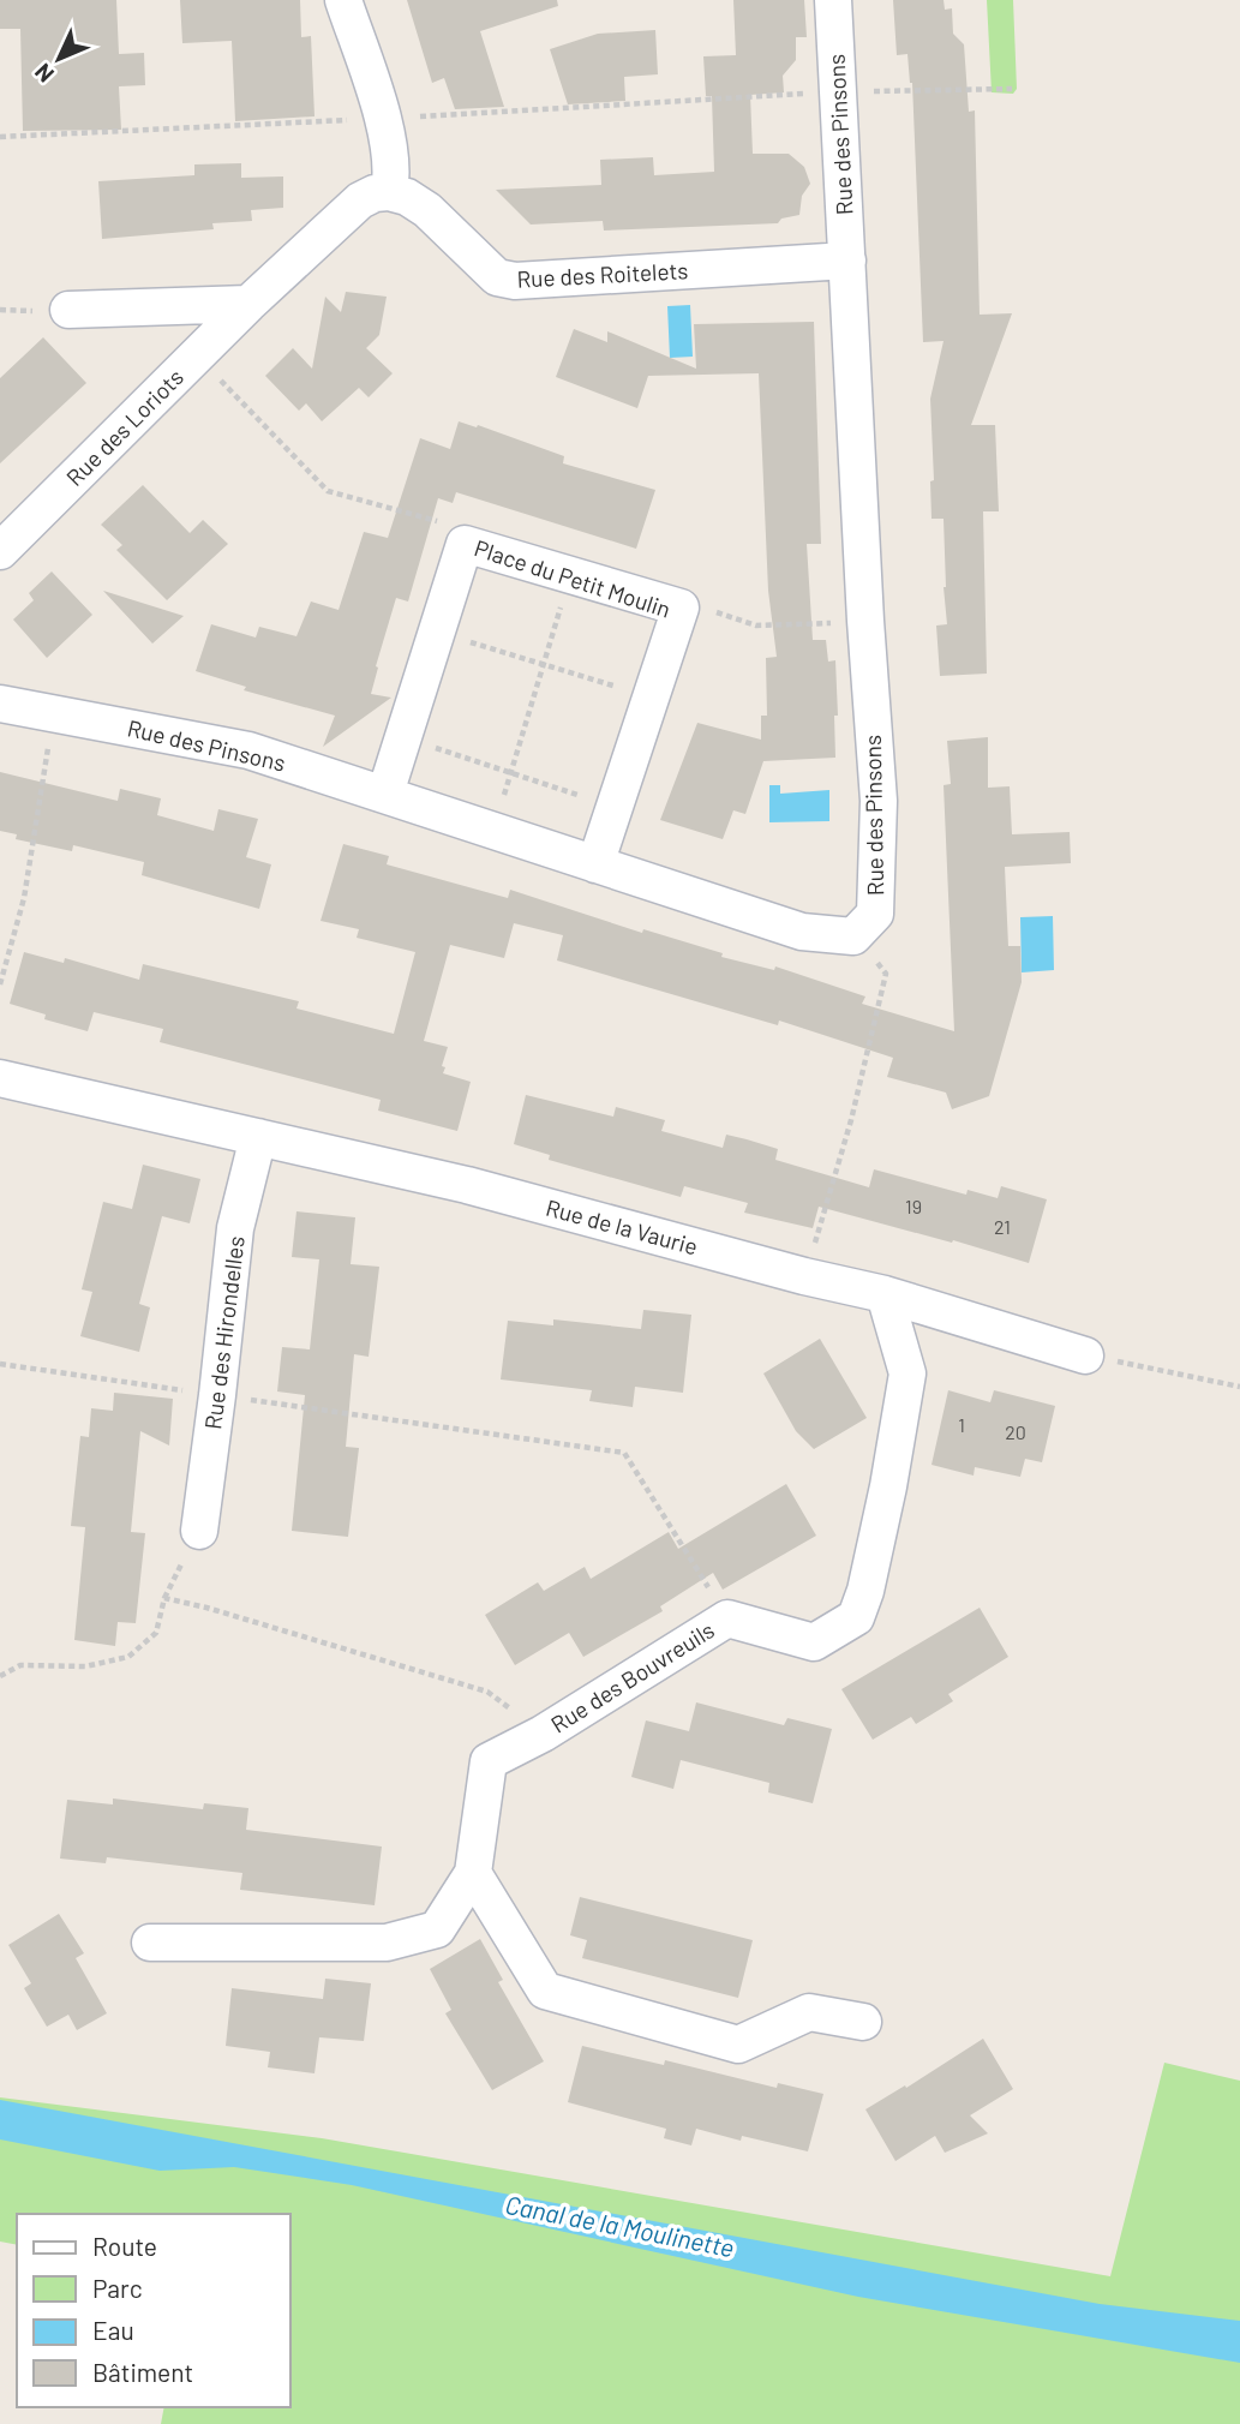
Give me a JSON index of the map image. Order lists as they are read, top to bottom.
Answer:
{
  "streets": {
    "street": [
      "Rue des Pinsons",
      "Rue des Roitelets",
      "Rue des Loriots",
      "Place du Petit Moulin",
      "Rue de la Vaurie",
      "Rue des Hirondelles",
      "Rue des Bouvreuils"
    ]
  },
  "crossings": [
    ["Rue des Pinsons", "Rue des Roitelets"],
    ["Rue des Pinsons", "Place du Petit Moulin"],
    ["Rue des Roitelets", "Rue des Loriots"],
    ["Rue de la Vaurie", "Rue des Hirondelles"],
    ["Rue de la Vaurie", "Rue des Bouvreuils"]
  ],
  "water": ["Canal de la Moulinette"],
  "house_numbers": [
    "19",
    "21",
    "1",
    "20"
  ],
  "legend": [
    "Route",
    "Parc",
    "Eau",
    "Bâtiment"
  ],
  "north": "bottom left"
}
